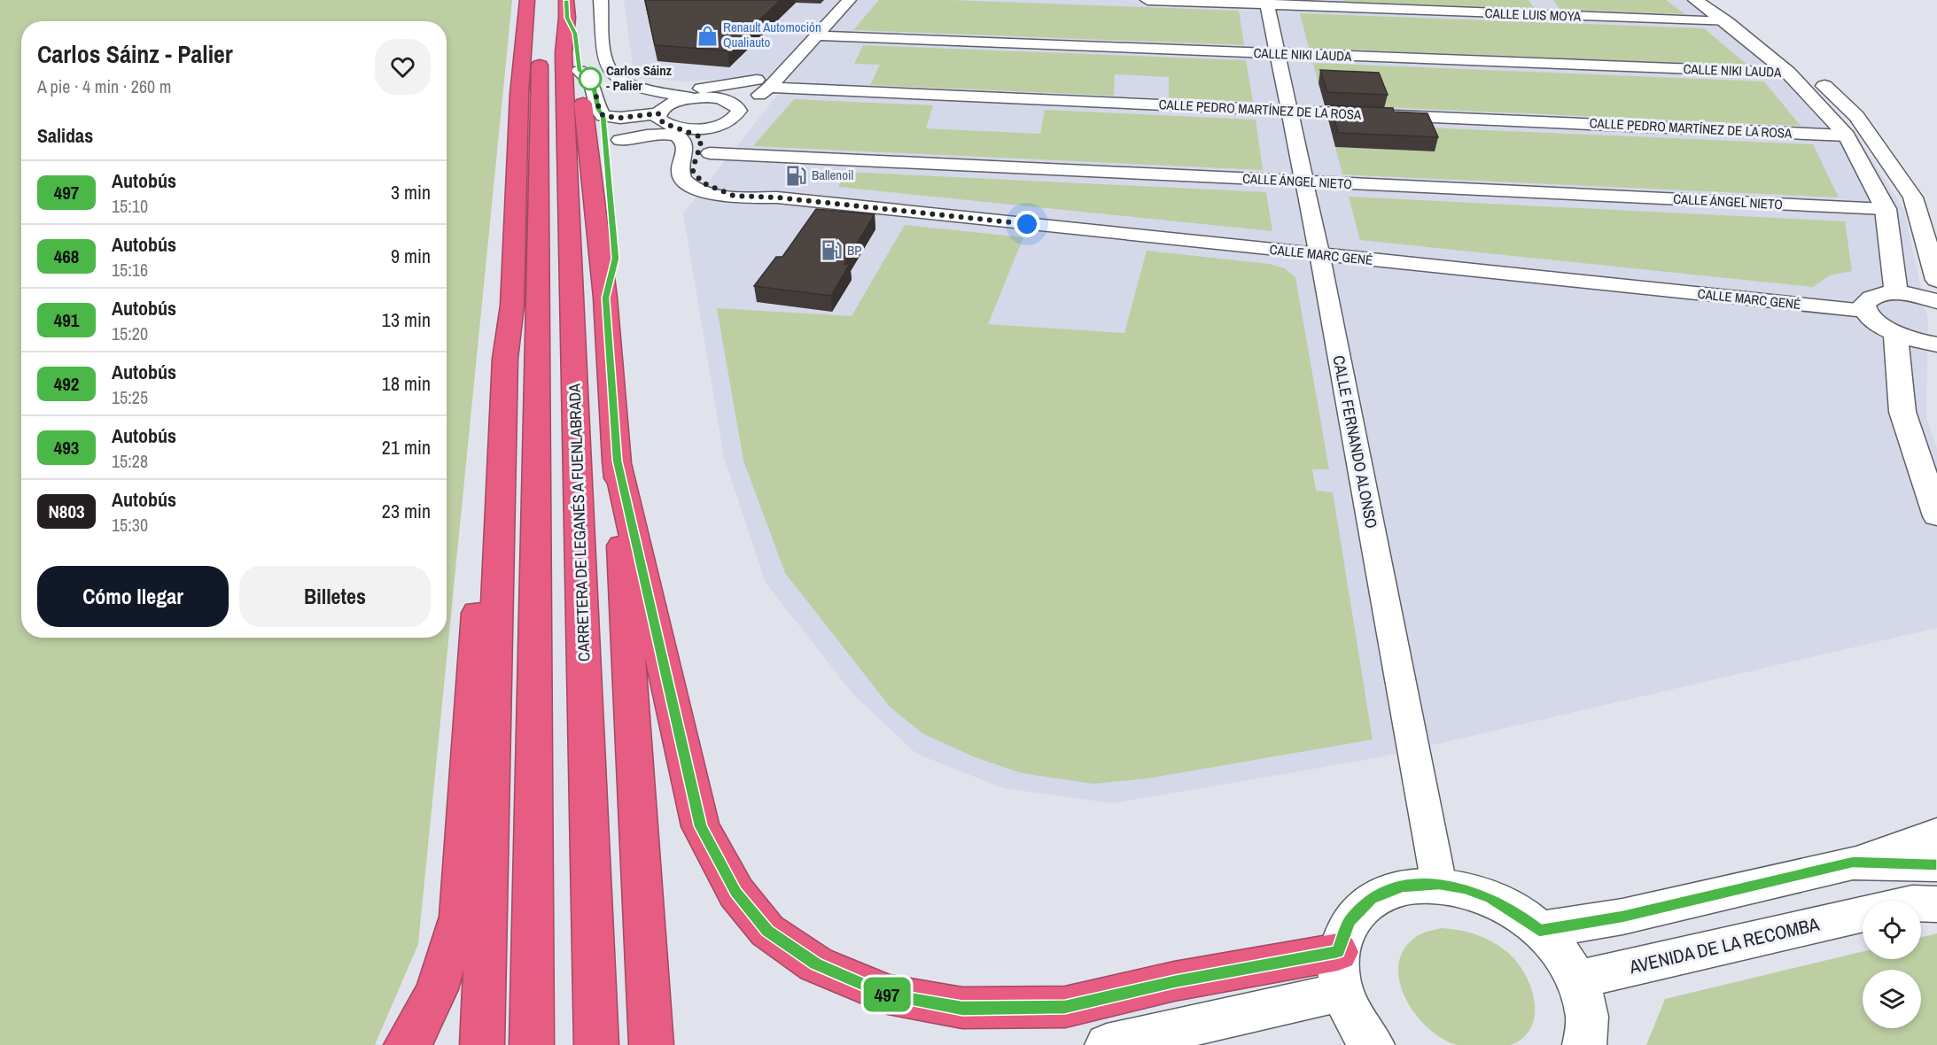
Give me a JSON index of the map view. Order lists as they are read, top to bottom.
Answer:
{
  "streets": {
    "highway": ["CARRETERA DE LEGANÉS A FUENLABRADA"],
    "street": [
      "CALLE LUIS MOYA",
      "CALLE NIKI LAUDA",
      "CALLE PEDRO MARTÍNEZ DE LA ROSA",
      "CALLE ÁNGEL NIETO",
      "CALLE MARC GENÉ",
      "CALLE FERNANDO ALONSO",
      "AVENIDA DE LA RECOMBA"
    ]
  },
  "crossings": [
    ["CALLE LUIS MOYA", "CALLE FERNANDO ALONSO"],
    ["CALLE NIKI LAUDA", "CALLE FERNANDO ALONSO"],
    ["CALLE PEDRO MARTÍNEZ DE LA ROSA", "CALLE FERNANDO ALONSO"],
    ["CALLE ÁNGEL NIETO", "CALLE FERNANDO ALONSO"],
    ["CALLE MARC GENÉ", "CALLE FERNANDO ALONSO"]
  ],
  "places": {
    "shop": ["Renault Automoción Qualiauto"],
    "other": ["Carlos Sáinz - Palier"],
    "fuel station": ["Ballenoil", "BP"]
  },
  "lines": ["bus line 497"],
  "page": {
    "on_map": "497",
    "heading": [
      ["Carlos Sáinz - Palier", "A pie · 4 min · 260 m"],
      "Salidas"
    ],
    "list": [
      {
        "mark": "497",
        "name": "Autobús",
        "note": "15:10",
        "value": "3 min"
      },
      {
        "mark": "468",
        "name": "Autobús",
        "note": "15:16",
        "value": "9 min"
      },
      {
        "mark": "491",
        "name": "Autobús",
        "note": "15:20",
        "value": "13 min"
      },
      {
        "mark": "492",
        "name": "Autobús",
        "note": "15:25",
        "value": "18 min"
      },
      {
        "mark": "493",
        "name": "Autobús",
        "note": "15:28",
        "value": "21 min"
      },
      {
        "mark": "N803",
        "name": "Autobús",
        "note": "15:30",
        "value": "23 min"
      }
    ],
    "buttons": ["Cómo llegar", "Billetes"]
  }
}
